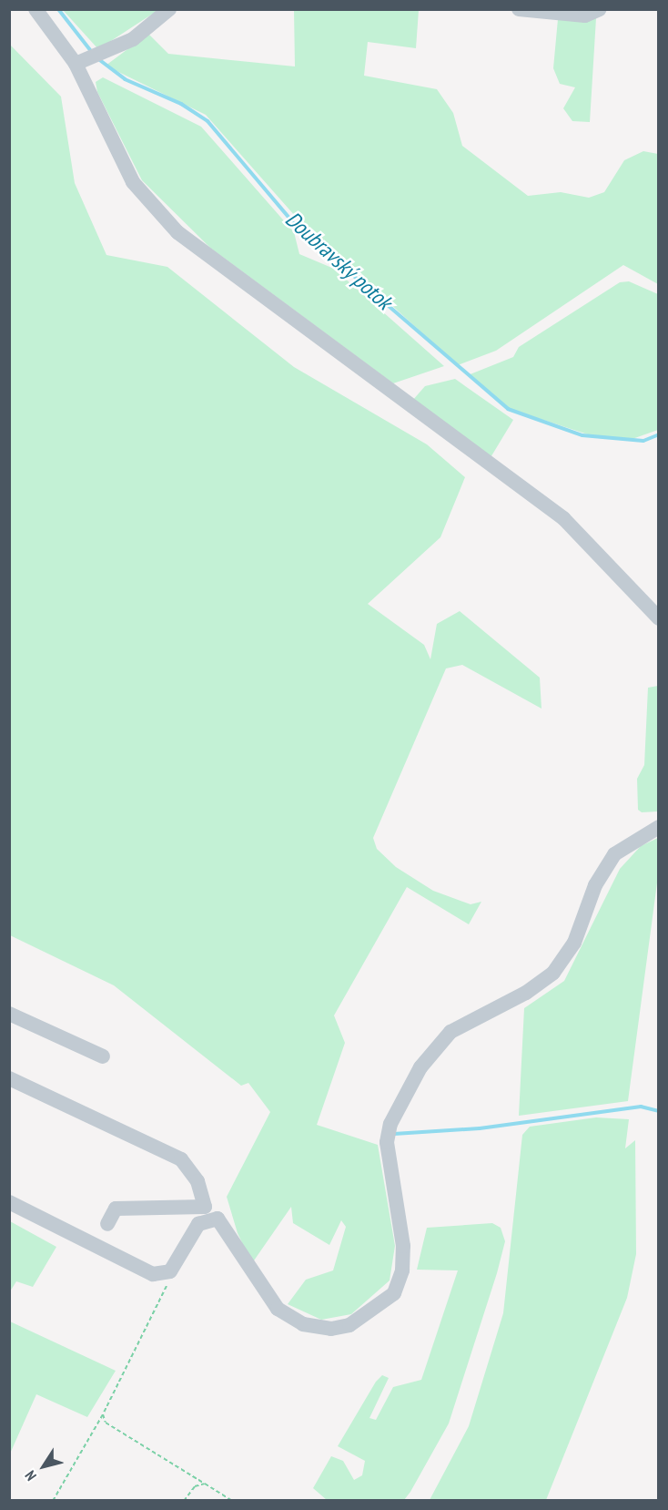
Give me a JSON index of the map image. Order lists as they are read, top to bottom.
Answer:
{
  "water": ["Doubravský potok"],
  "north": "bottom left"
}
